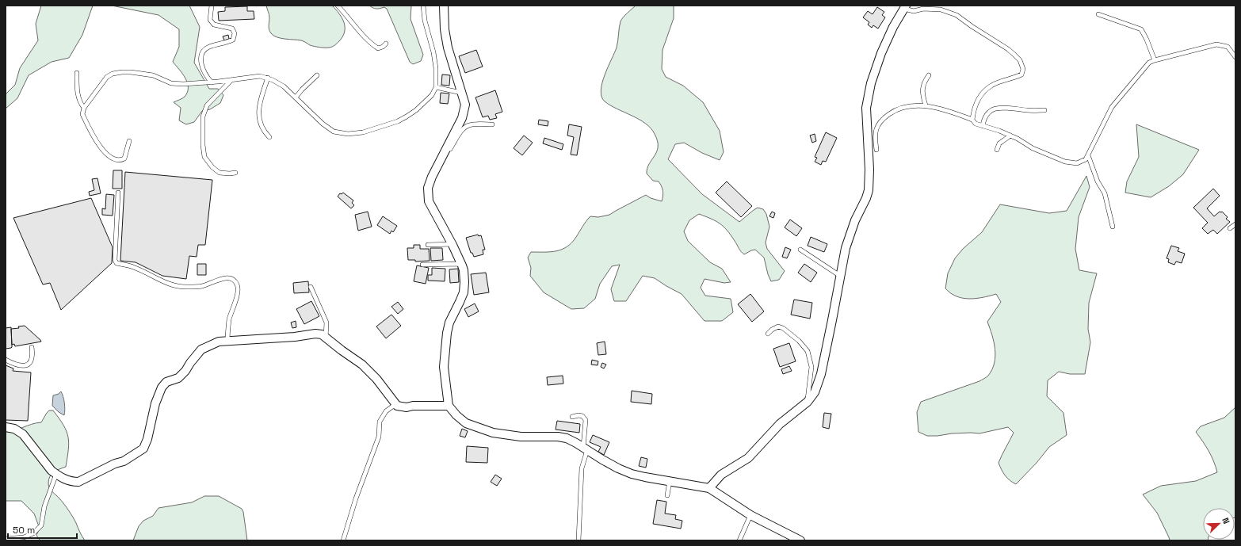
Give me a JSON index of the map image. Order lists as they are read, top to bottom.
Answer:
{
  "scale_bar": "50 m",
  "north": "top right"
}
